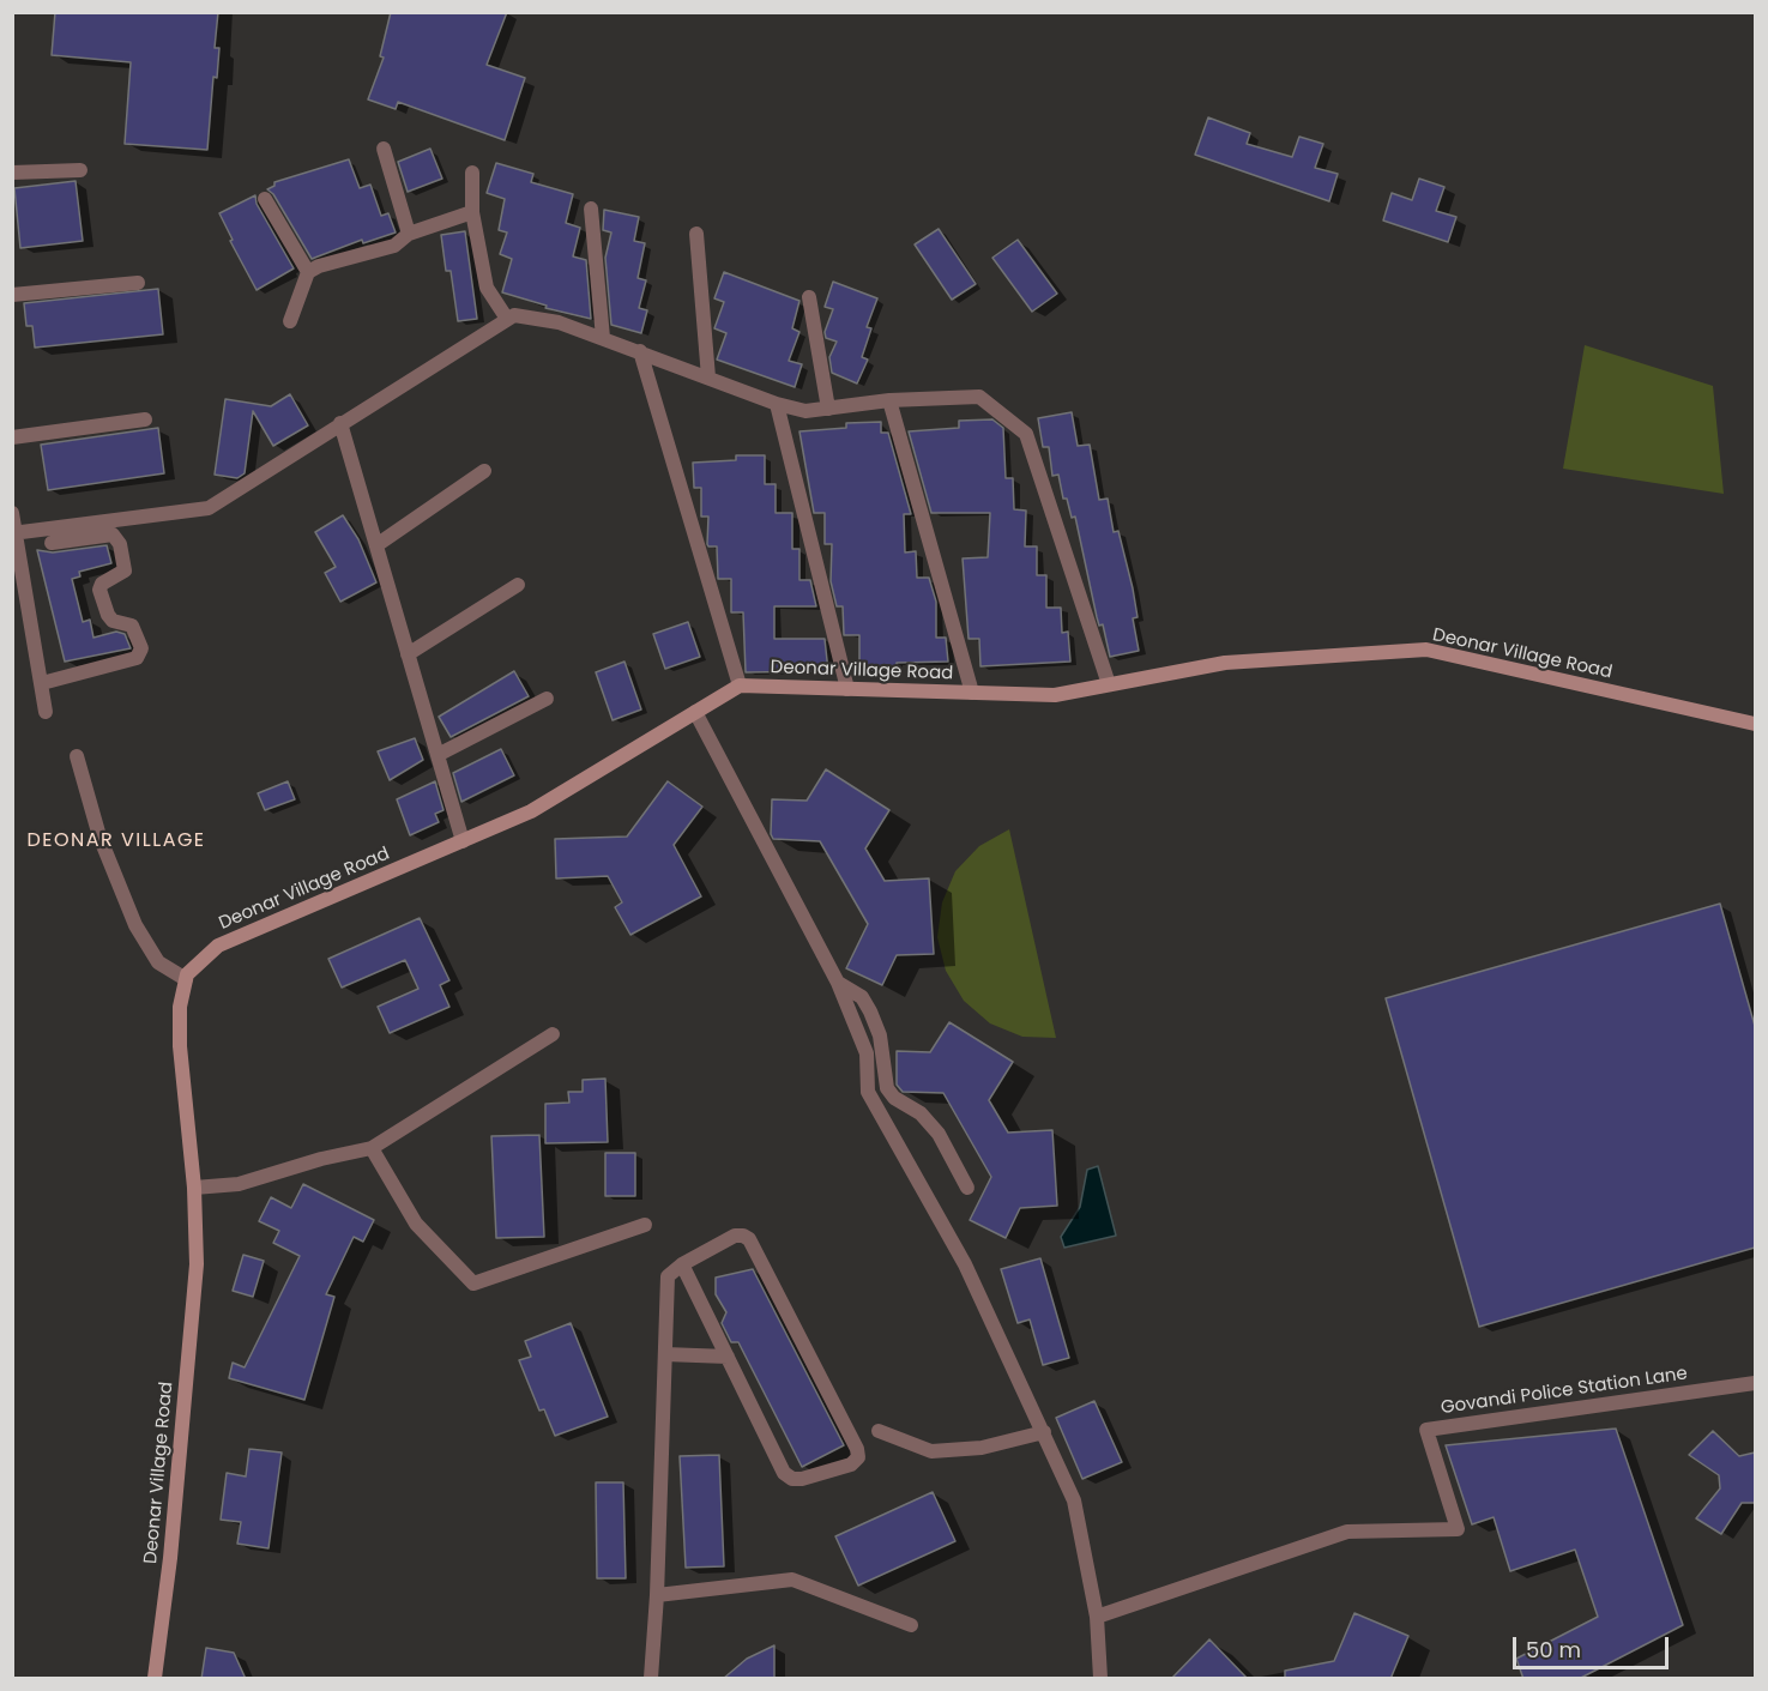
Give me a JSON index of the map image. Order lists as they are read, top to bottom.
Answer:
{
  "streets": {
    "main road": ["Deonar Village Road"],
    "street": ["Govandi Police Station Lane"]
  },
  "districts": ["DEONAR VILLAGE"],
  "scale_bar": "50 m"
}
